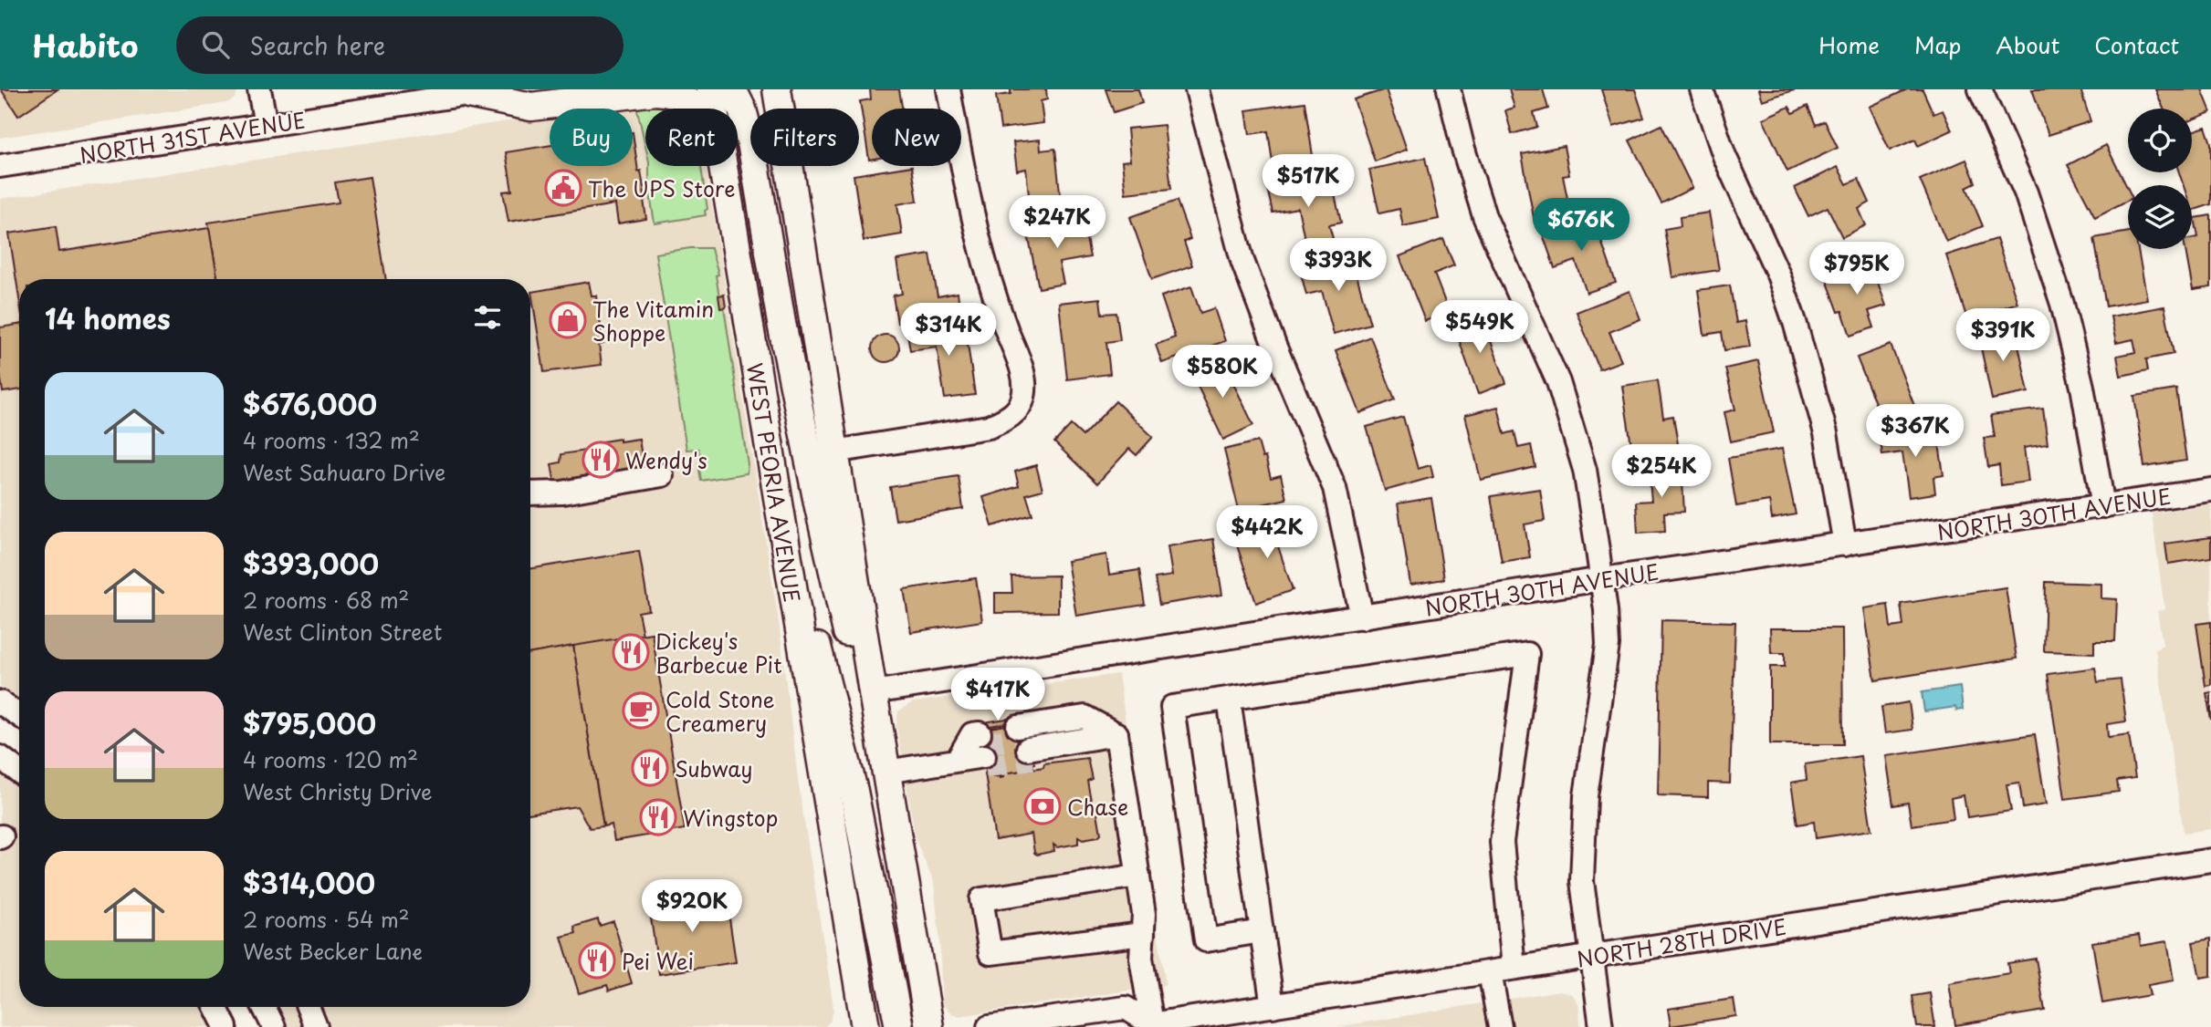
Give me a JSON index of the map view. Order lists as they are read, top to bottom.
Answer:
{
  "streets": {
    "main road": ["WEST PEORIA AVENUE"],
    "street": ["NORTH 31ST AVENUE", "NORTH 30TH AVENUE", "NORTH 28TH DRIVE"]
  },
  "places": {
    "public building": ["The UPS Store"],
    "shop": ["The Vitamin Shoppe"],
    "restaurant": [
      "Wendy's",
      "Dickey's Barbecue Pit",
      "Subway",
      "Wingstop",
      "Pei Wei"
    ],
    "cafe": ["Cold Stone Creamery"],
    "bank": ["Chase"]
  },
  "page": {
    "header": "Habito",
    "search": "Search here",
    "nav": [
      "Home",
      "Map",
      "About",
      "Contact"
    ],
    "chip": [
      "Buy",
      "Rent",
      "Filters",
      "New"
    ],
    "price": [
      "$517K",
      "$247K",
      "$676K",
      "$393K",
      "$795K",
      "$549K",
      "$314K",
      "$391K",
      "$580K",
      "$367K",
      "$254K",
      "$442K",
      "$417K",
      "$920K"
    ],
    "heading": "14 homes",
    "list": [
      {
        "name": "$676,000",
        "note": "4 rooms · 132 m² · West Sahuaro Drive"
      },
      {
        "name": "$393,000",
        "note": "2 rooms · 68 m² · West Clinton Street"
      },
      {
        "name": "$795,000",
        "note": "4 rooms · 120 m² · West Christy Drive"
      },
      {
        "name": "$314,000",
        "note": "2 rooms · 54 m² · West Becker Lane"
      }
    ]
  }
}
